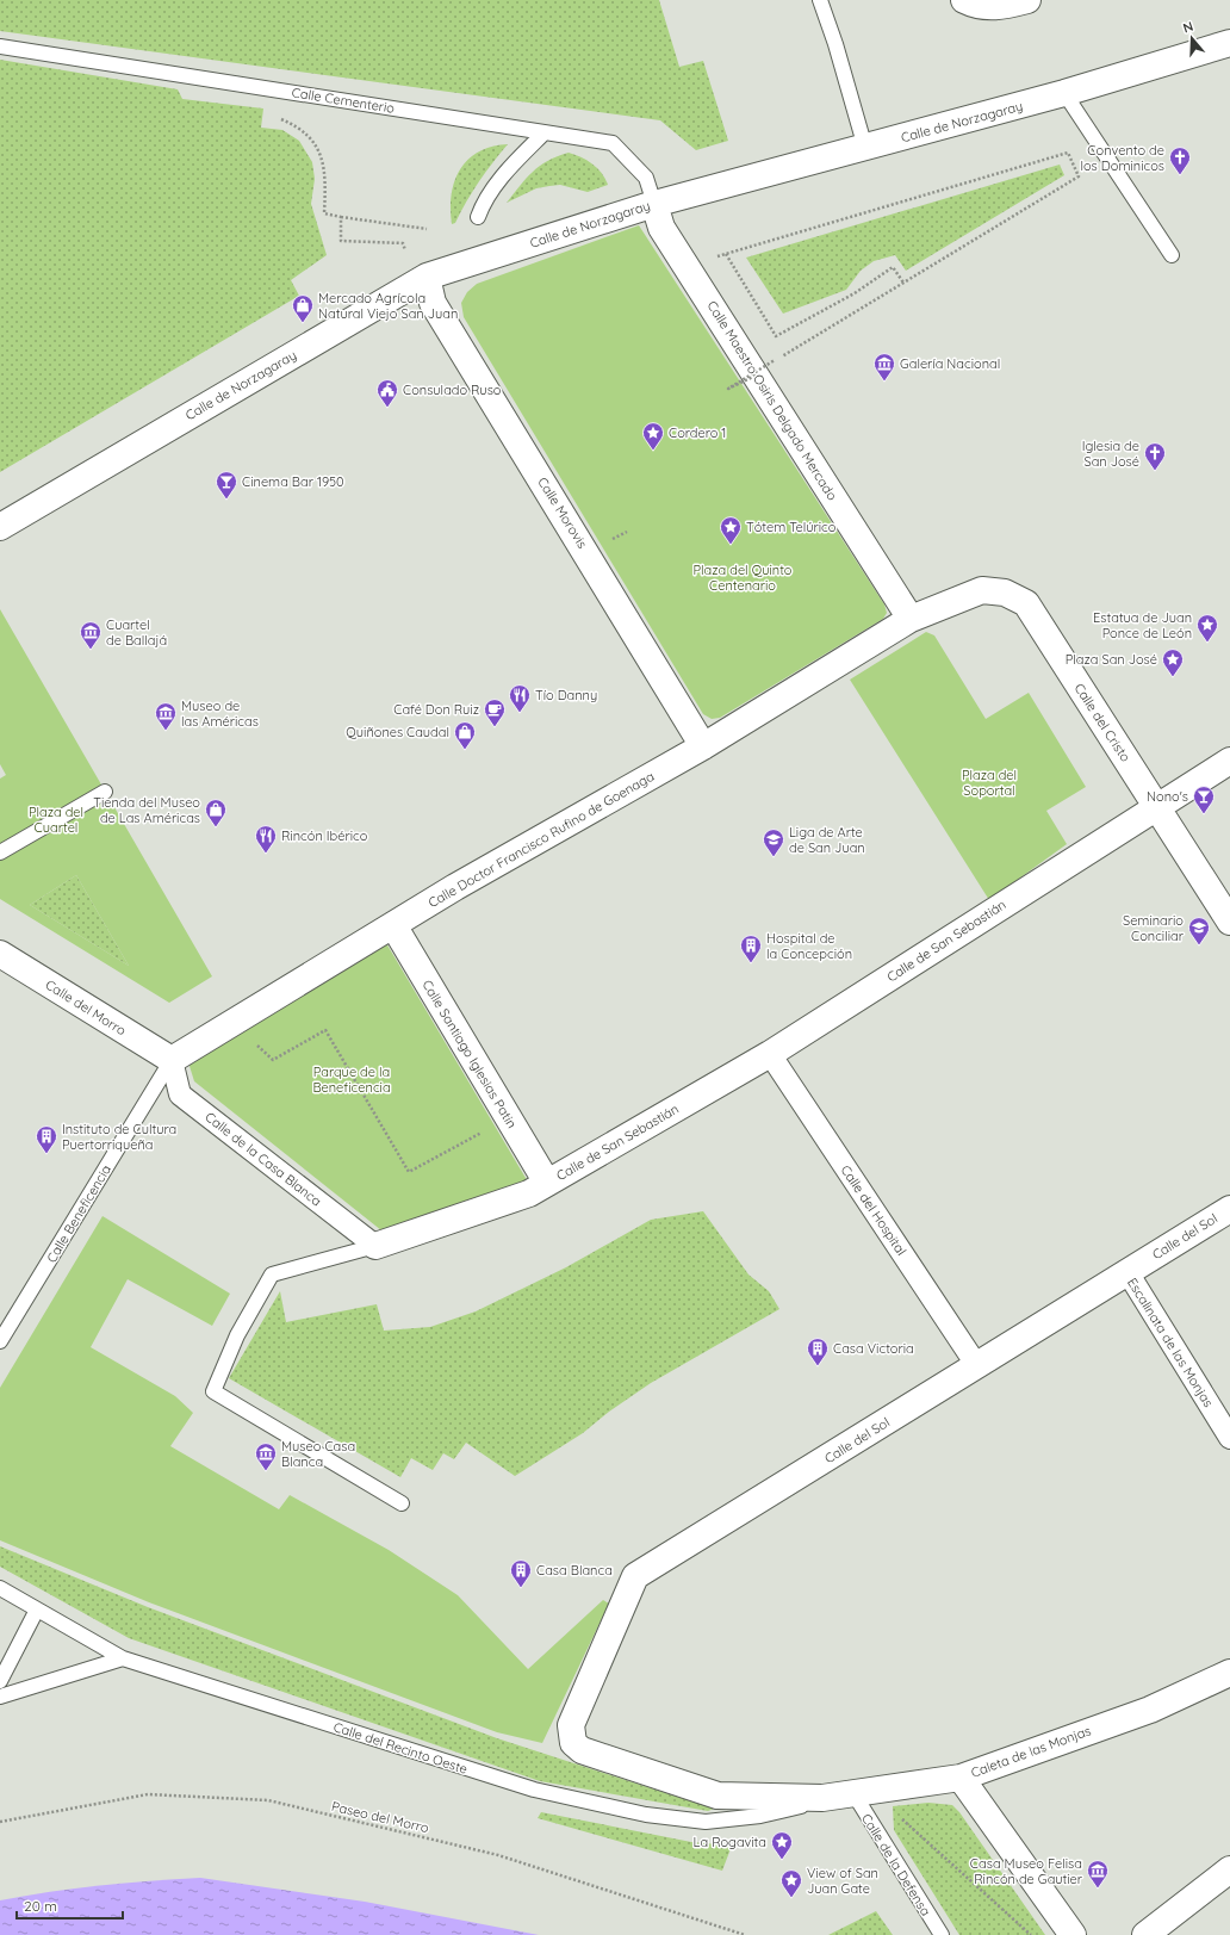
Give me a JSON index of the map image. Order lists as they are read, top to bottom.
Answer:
{
  "streets": {
    "street": [
      "Calle de Norzagaray",
      "Calle Maestro Osiris Delgado Mercado",
      "Calle Morovis",
      "Calle del Cristo",
      "Calle Doctor Francisco Rufino de Goenaga",
      "Calle de San Sebastián",
      "Calle del Morro",
      "Calle Santiago Iglesias Patin",
      "Calle de la Casa Blanca",
      "Calle del Hospital",
      "Calle del Sol",
      "Escalinata de las Monjas",
      "Caleta de las Monjas"
    ],
    "lane": [
      "Calle Cementerio",
      "Calle Beneficencia",
      "Calle del Recinto Oeste",
      "Calle de la Defensa"
    ],
    "path": ["Paseo del Morro"]
  },
  "crossings": [
    ["Calle Cementerio", "Calle de Norzagaray"],
    ["Calle Cementerio", "Calle Maestro Osiris Delgado Mercado"],
    ["Calle de Norzagaray", "Calle Maestro Osiris Delgado Mercado"],
    ["Calle de Norzagaray", "Calle Morovis"],
    ["Calle Maestro Osiris Delgado Mercado", "Calle del Cristo"],
    ["Calle Maestro Osiris Delgado Mercado", "Calle Doctor Francisco Rufino de Goenaga"],
    ["Calle Morovis", "Calle Doctor Francisco Rufino de Goenaga"],
    ["Calle del Cristo", "Calle Doctor Francisco Rufino de Goenaga"],
    ["Calle del Cristo", "Calle de San Sebastián"],
    ["Calle Doctor Francisco Rufino de Goenaga", "Calle del Morro"],
    ["Calle Doctor Francisco Rufino de Goenaga", "Calle Santiago Iglesias Patin"],
    ["Calle Doctor Francisco Rufino de Goenaga", "Calle de la Casa Blanca"],
    ["Calle Doctor Francisco Rufino de Goenaga", "Calle Beneficencia"],
    ["Calle de San Sebastián", "Calle Santiago Iglesias Patin"],
    ["Calle de San Sebastián", "Calle de la Casa Blanca"],
    ["Calle de San Sebastián", "Calle del Hospital"],
    ["Calle del Morro", "Calle de la Casa Blanca"],
    ["Calle del Morro", "Calle Beneficencia"],
    ["Calle de la Casa Blanca", "Calle Beneficencia"],
    ["Calle del Hospital", "Calle del Sol"],
    ["Calle del Sol", "Escalinata de las Monjas"],
    ["Calle del Sol", "Caleta de las Monjas"],
    ["Calle del Recinto Oeste", "Caleta de las Monjas"],
    ["Caleta de las Monjas", "Calle de la Defensa"]
  ],
  "parks": [
    "Plaza del Quinto Centenario",
    "Plaza del Soportal",
    "Plaza del Cuartel",
    "Parque de la Beneficencia"
  ],
  "places": {
    "church": ["Convento de los Dominicos", "Iglesia de San José"],
    "shop": ["Mercado Agrícola Natural Viejo San Juan", "Quiñones Caudal", "Tienda del Museo de Las Américas"],
    "museum": [
      "Galería Nacional",
      "Cuartel de Ballajá",
      "Museo de las Américas",
      "Museo Casa Blanca",
      "Casa Museo Felisa Rincón de Gautier"
    ],
    "public building": ["Consulado Ruso"],
    "place": [
      "Cordero 1",
      "Tótem Telúrico",
      "Estatua de Juan Ponce de León",
      "Plaza San José",
      "La Rogavita",
      "View of San Juan Gate"
    ],
    "bar": ["Cinema Bar 1950", "Nono's"],
    "restaurant": ["Tío Danny", "Rincón Ibérico"],
    "cafe": ["Café Don Ruiz"],
    "school or university": ["Liga de Arte de San Juan", "Seminario Conciliar"],
    "building": [
      "Hospital de la Concepción",
      "Instituto de Cultura Puertorriqueña",
      "Casa Victoria",
      "Casa Blanca"
    ]
  },
  "scale_bar": "20 m",
  "north": "top"
}
